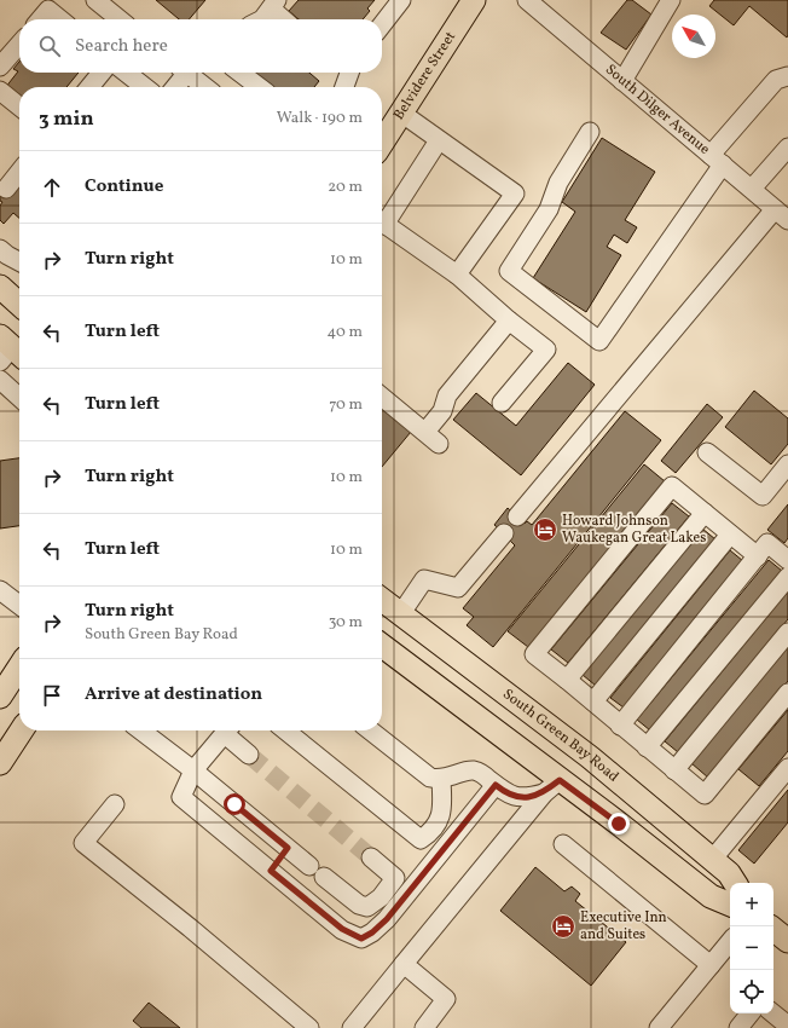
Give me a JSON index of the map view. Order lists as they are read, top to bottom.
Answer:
{
  "streets": {
    "main road": ["Belvidere Street", "South Green Bay Road"],
    "street": ["South Dilger Avenue"]
  },
  "places": {
    "hotel": ["Howard Johnson Waukegan Great Lakes", "Executive Inn and Suites"]
  },
  "north": "top left",
  "page": {
    "search": "Search here",
    "heading": ["3 min", "Walk · 190 m"],
    "list": [
      ["Continue", "20 m"],
      ["Turn right", "10 m"],
      ["Turn left", "40 m"],
      ["Turn left", "70 m"],
      ["Turn right", "10 m"],
      ["Turn left", "10 m"],
      ["Turn right", "South Green Bay Road", "30 m"],
      "Arrive at destination"
    ],
    "map_buttons": ["+", "−"]
  }
}
